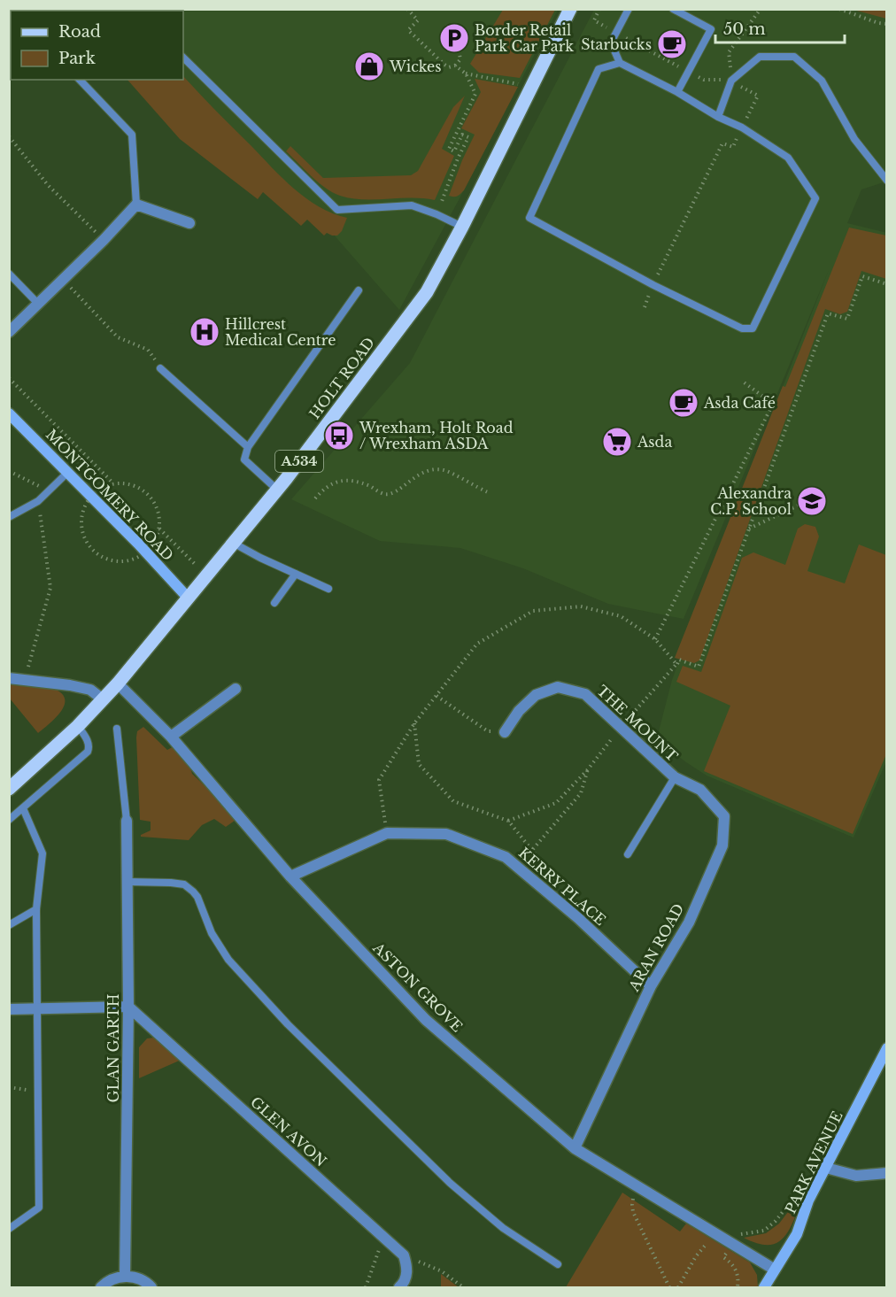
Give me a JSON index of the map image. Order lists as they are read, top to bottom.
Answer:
{
  "streets": {
    "main road": ["HOLT ROAD", "A534"],
    "street": [
      "MONTGOMERY ROAD",
      "THE MOUNT",
      "KERRY PLACE",
      "ARAN ROAD",
      "ASTON GROVE",
      "GLAN GARTH",
      "GLEN AVON",
      "PARK AVENUE"
    ]
  },
  "crossings": [
    ["HOLT ROAD", "MONTGOMERY ROAD"],
    ["HOLT ROAD", "ASTON GROVE"],
    ["THE MOUNT", "ARAN ROAD"],
    ["KERRY PLACE", "ARAN ROAD"],
    ["KERRY PLACE", "ASTON GROVE"],
    ["ARAN ROAD", "ASTON GROVE"],
    ["ASTON GROVE", "PARK AVENUE"],
    ["GLAN GARTH", "GLEN AVON"]
  ],
  "places": {
    "parking": ["Border Retail Park Car Park"],
    "cafe": ["Starbucks", "Asda Café"],
    "shop": ["Wickes"],
    "hospital": ["Hillcrest Medical Centre"],
    "bus stop": ["Wrexham, Holt Road / Wrexham ASDA"],
    "supermarket": ["Asda"],
    "school or university": ["Alexandra C.P. School"]
  },
  "legend": ["Road", "Park"],
  "scale_bar": "50 m"
}
